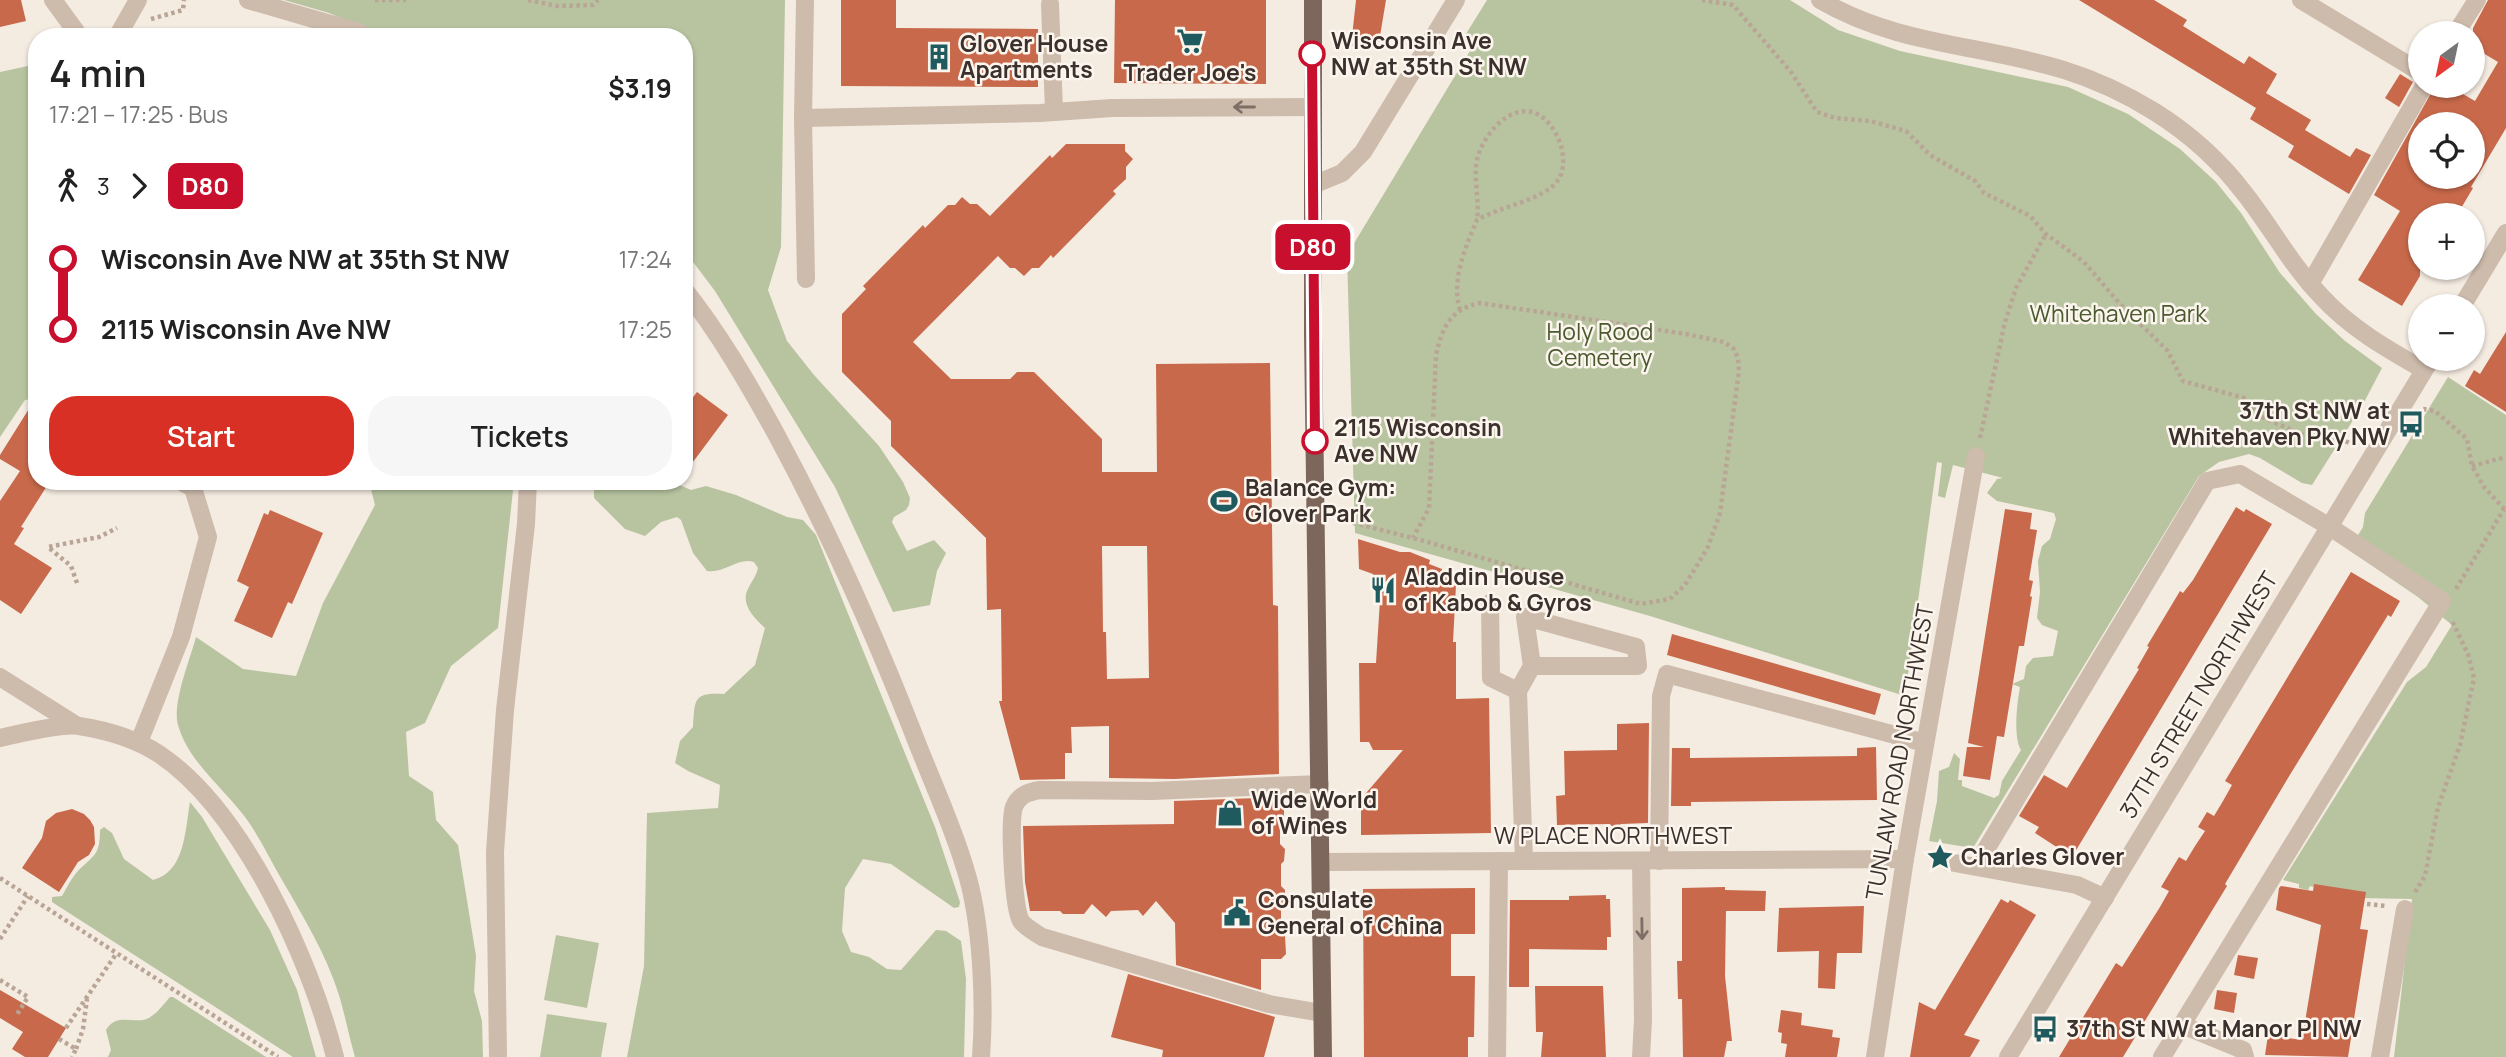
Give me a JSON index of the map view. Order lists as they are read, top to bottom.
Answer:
{
  "streets": {
    "street": ["37TH STREET NORTHWEST", "TUNLAW ROAD NORTHWEST", "W PLACE NORTHWEST"]
  },
  "crossings": [
    ["TUNLAW ROAD NORTHWEST", "W PLACE NORTHWEST"]
  ],
  "parks": ["Whitehaven Park", "Holy Rood Cemetery"],
  "places": {
    "supermarket": ["Trader Joe's"],
    "other": ["Wisconsin Ave NW at 35th St NW", "2115 Wisconsin Ave NW"],
    "building": ["Glover House Apartments"],
    "bus stop": ["37th St NW at Whitehaven Pky NW", "37th St NW at Manor Pl NW"],
    "sports": ["Balance Gym: Glover Park"],
    "restaurant": ["Aladdin House of Kabob & Gyros"],
    "shop": ["Wide World of Wines"],
    "place": ["Charles Glover"],
    "public building": ["Consulate General of China"]
  },
  "lines": ["bus line D80"],
  "north": "bottom left",
  "page": {
    "on_map": "D80",
    "map_buttons": ["+", "−"],
    "heading": ["4 min", "17:21 – 17:25 · Bus", "$3.19"],
    "legs": ["3", "D80"],
    "list": [
      {
        "name": "Wisconsin Ave NW at 35th St NW",
        "value": "17:24"
      },
      {
        "name": "2115 Wisconsin Ave NW",
        "value": "17:25"
      }
    ],
    "buttons": ["Start", "Tickets"]
  }
}
